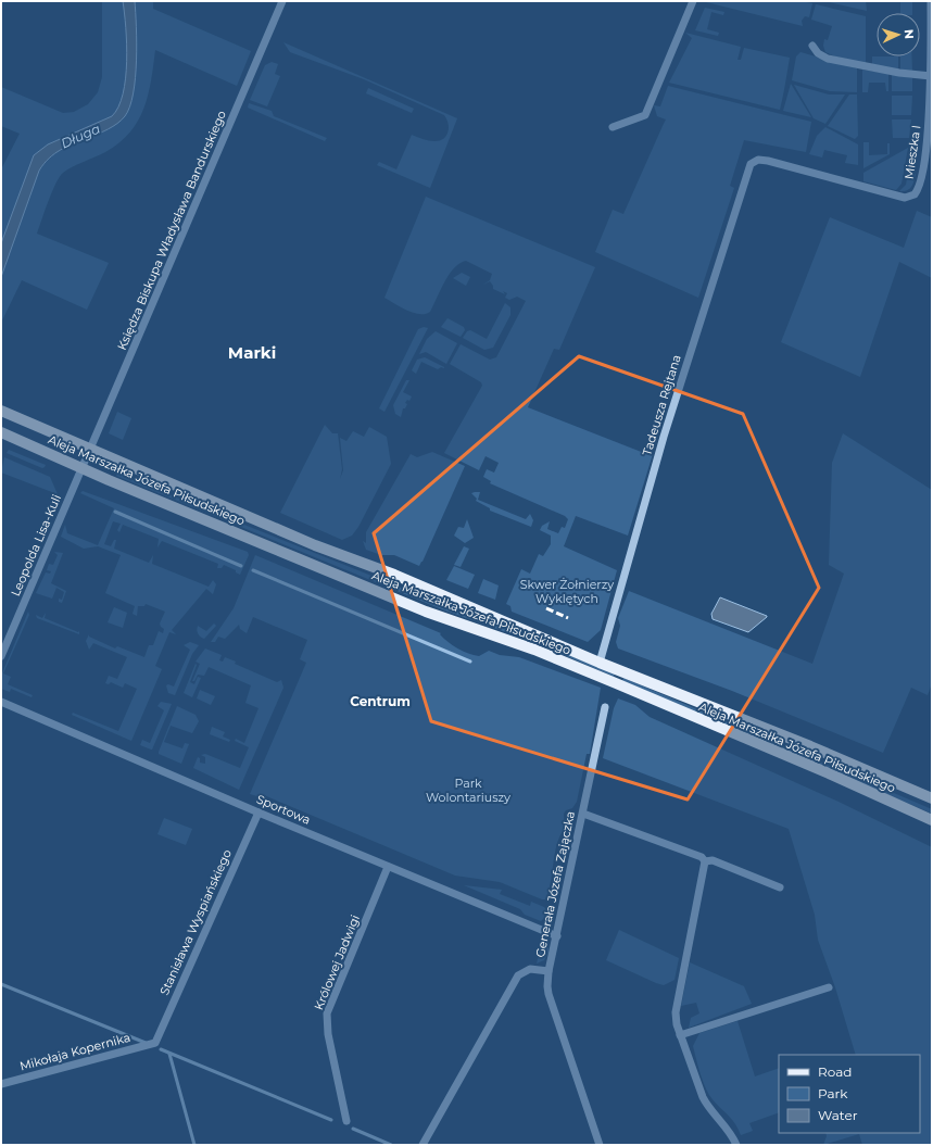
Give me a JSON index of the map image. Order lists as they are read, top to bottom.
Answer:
{
  "streets": {
    "main road": ["Aleja Marszałka Józefa Piłsudskiego"],
    "street": [
      "Mieszka I",
      "Księdza Biskupa Władysława Bandurskiego",
      "Tadeusza Rejtana",
      "Leopolda Lisa-Kuli",
      "Sportowa",
      "Generała Józefa Zajączka",
      "Stanisława Wyspiańskiego",
      "Królowej Jadwigi",
      "Mikołaja Kopernika"
    ]
  },
  "crossings": [
    ["Mieszka I", "Tadeusza Rejtana"],
    ["Księdza Biskupa Władysława Bandurskiego", "Aleja Marszałka Józefa Piłsudskiego"],
    ["Księdza Biskupa Władysława Bandurskiego", "Leopolda Lisa-Kuli"],
    ["Tadeusza Rejtana", "Aleja Marszałka Józefa Piłsudskiego"],
    ["Aleja Marszałka Józefa Piłsudskiego", "Leopolda Lisa-Kuli"],
    ["Sportowa", "Generała Józefa Zajączka"],
    ["Sportowa", "Stanisława Wyspiańskiego"],
    ["Sportowa", "Królowej Jadwigi"],
    ["Stanisława Wyspiańskiego", "Mikołaja Kopernika"]
  ],
  "districts": ["Marki", "Centrum"],
  "water": ["Długa"],
  "parks": ["Skwer Żołnierzy Wyklętych", "Park Wolontariuszy"],
  "legend": ["Road", "Park", "Water"],
  "north": "right"
}
